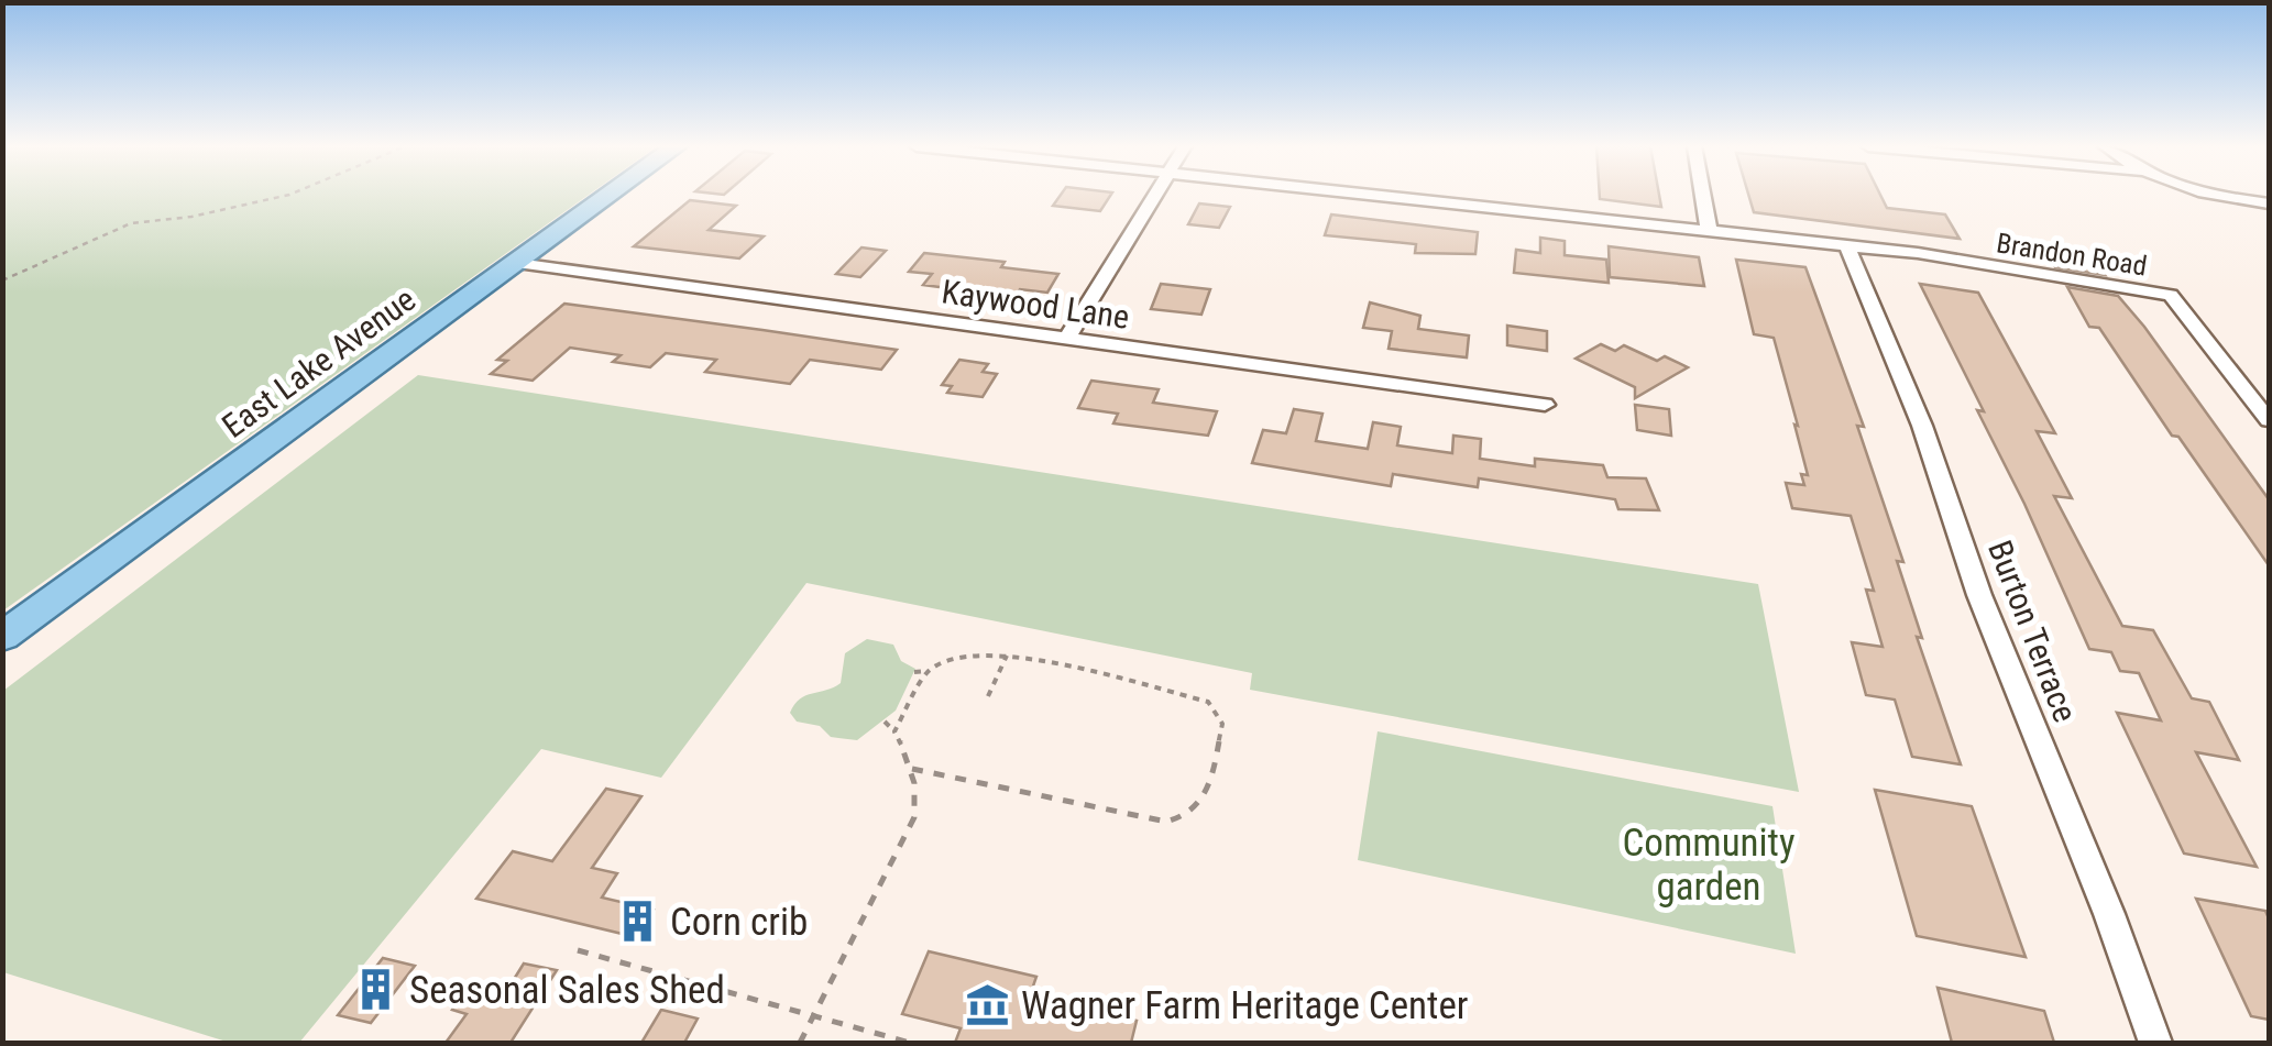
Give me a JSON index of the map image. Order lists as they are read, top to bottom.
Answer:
{
  "streets": {
    "main road": ["East Lake Avenue"],
    "street": ["Brandon Road", "Kaywood Lane", "Burton Terrace"]
  },
  "crossings": [
    ["Brandon Road", "Burton Terrace"],
    ["Kaywood Lane", "East Lake Avenue"]
  ],
  "parks": ["Community garden"],
  "places": {
    "building": ["Corn crib", "Seasonal Sales Shed"],
    "museum": ["Wagner Farm Heritage Center"]
  }
}
